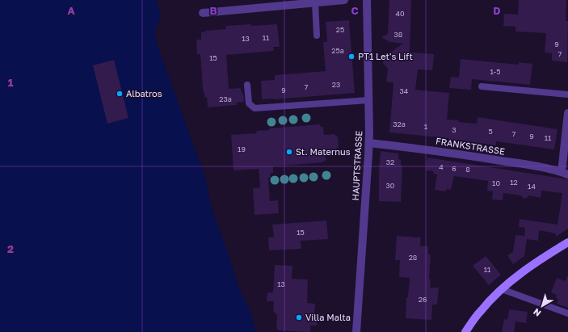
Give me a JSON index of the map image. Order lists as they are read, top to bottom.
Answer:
{
  "streets": {
    "street": ["FRANKSTRASSE", "HAUPTSTRASSE"]
  },
  "crossings": [
    ["FRANKSTRASSE", "HAUPTSTRASSE"]
  ],
  "places": [
    "PT1 Let's Lift",
    "Albatros",
    "St. Maternus",
    "Villa Malta"
  ],
  "house_numbers": [
    "40",
    "25",
    "38",
    "11",
    "13",
    "9",
    "25a",
    "7",
    "15",
    "1-5",
    "23",
    "7",
    "9",
    "34",
    "23a",
    "32a",
    "1",
    "3",
    "5",
    "7",
    "9",
    "11",
    "19",
    "32",
    "4",
    "6",
    "8",
    "12",
    "10",
    "30",
    "14",
    "15",
    "28",
    "11",
    "13",
    "26"
  ],
  "north": "bottom left",
  "grid": {
    "columns": [
      "A",
      "B",
      "C",
      "D"
    ],
    "rows": ["1", "2"]
  }
}
